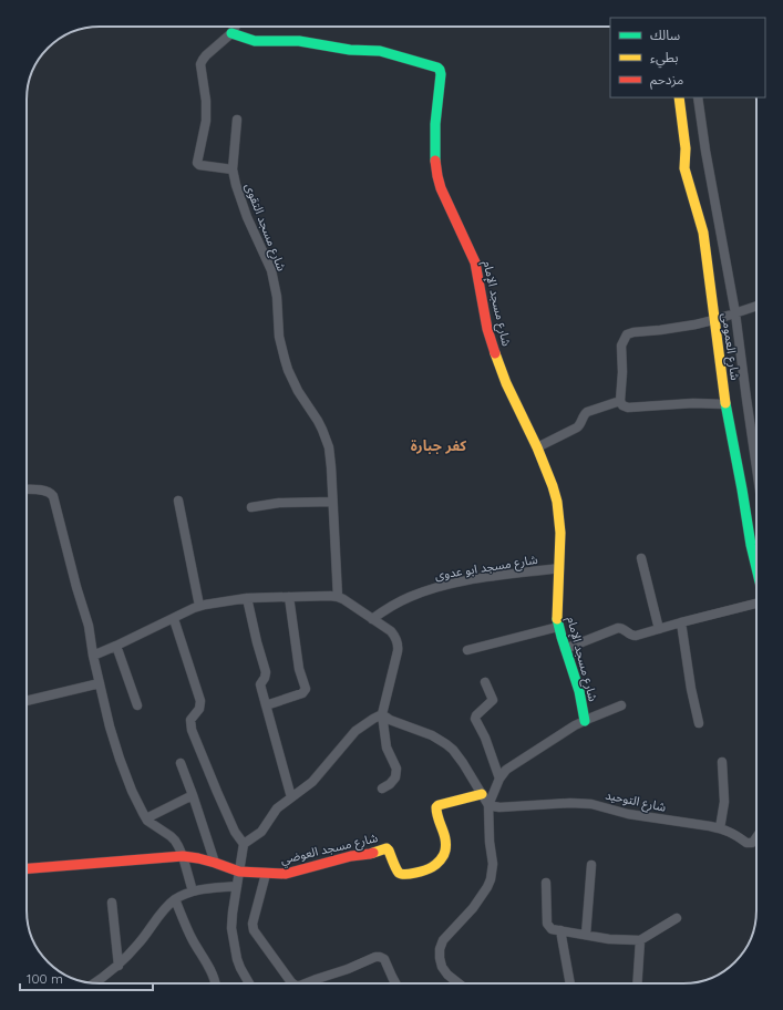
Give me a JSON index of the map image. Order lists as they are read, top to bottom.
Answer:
{
  "streets": {
    "street": [
      "شارع مسجد التقوى",
      "شارع مسجد الإمام",
      "شارع العمومى",
      "شارع مسجد ابو عدوى",
      "شارع التوحيد",
      "شارع مسجد العوضي"
    ]
  },
  "crossings": [
    ["شارع مسجد الإمام", "شارع مسجد ابو عدوى"]
  ],
  "districts": ["كفر جبارة"],
  "legend": ["سالك", "بطيء", "مزدحم"],
  "scale_bar": "100 m"
}
